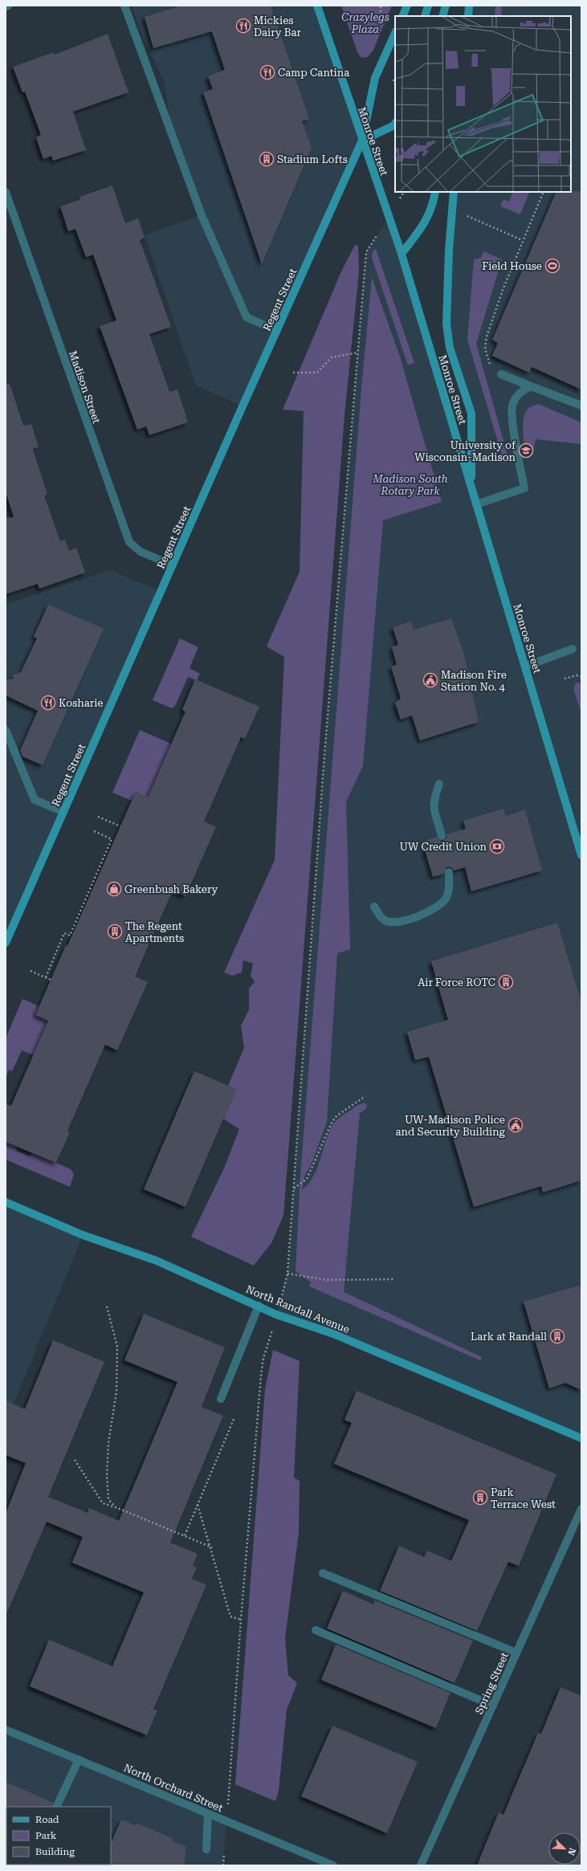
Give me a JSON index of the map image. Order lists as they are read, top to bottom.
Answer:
{
  "streets": {
    "main road": ["Monroe Street", "Regent Street", "North Randall Avenue"],
    "street": ["Madison Street", "Spring Street", "North Orchard Street"]
  },
  "crossings": [
    ["Monroe Street", "Regent Street"],
    ["Regent Street", "Madison Street"]
  ],
  "parks": ["Crazylegs Plaza", "Madison South Rotary Park"],
  "places": {
    "restaurant": ["Mickies Dairy Bar", "Camp Cantina", "Kosharie"],
    "building": [
      "Stadium Lofts",
      "The Regent Apartments",
      "Air Force ROTC",
      "Lark at Randall",
      "Park Terrace West"
    ],
    "sports": ["Field House"],
    "school or university": ["University of Wisconsin-Madison"],
    "public building": ["Madison Fire Station No. 4", "UW-Madison Police and Security Building"],
    "bank": ["UW Credit Union"],
    "shop": ["Greenbush Bakery"]
  },
  "legend": ["Road", "Park", "Building"],
  "north": "bottom right"
}
